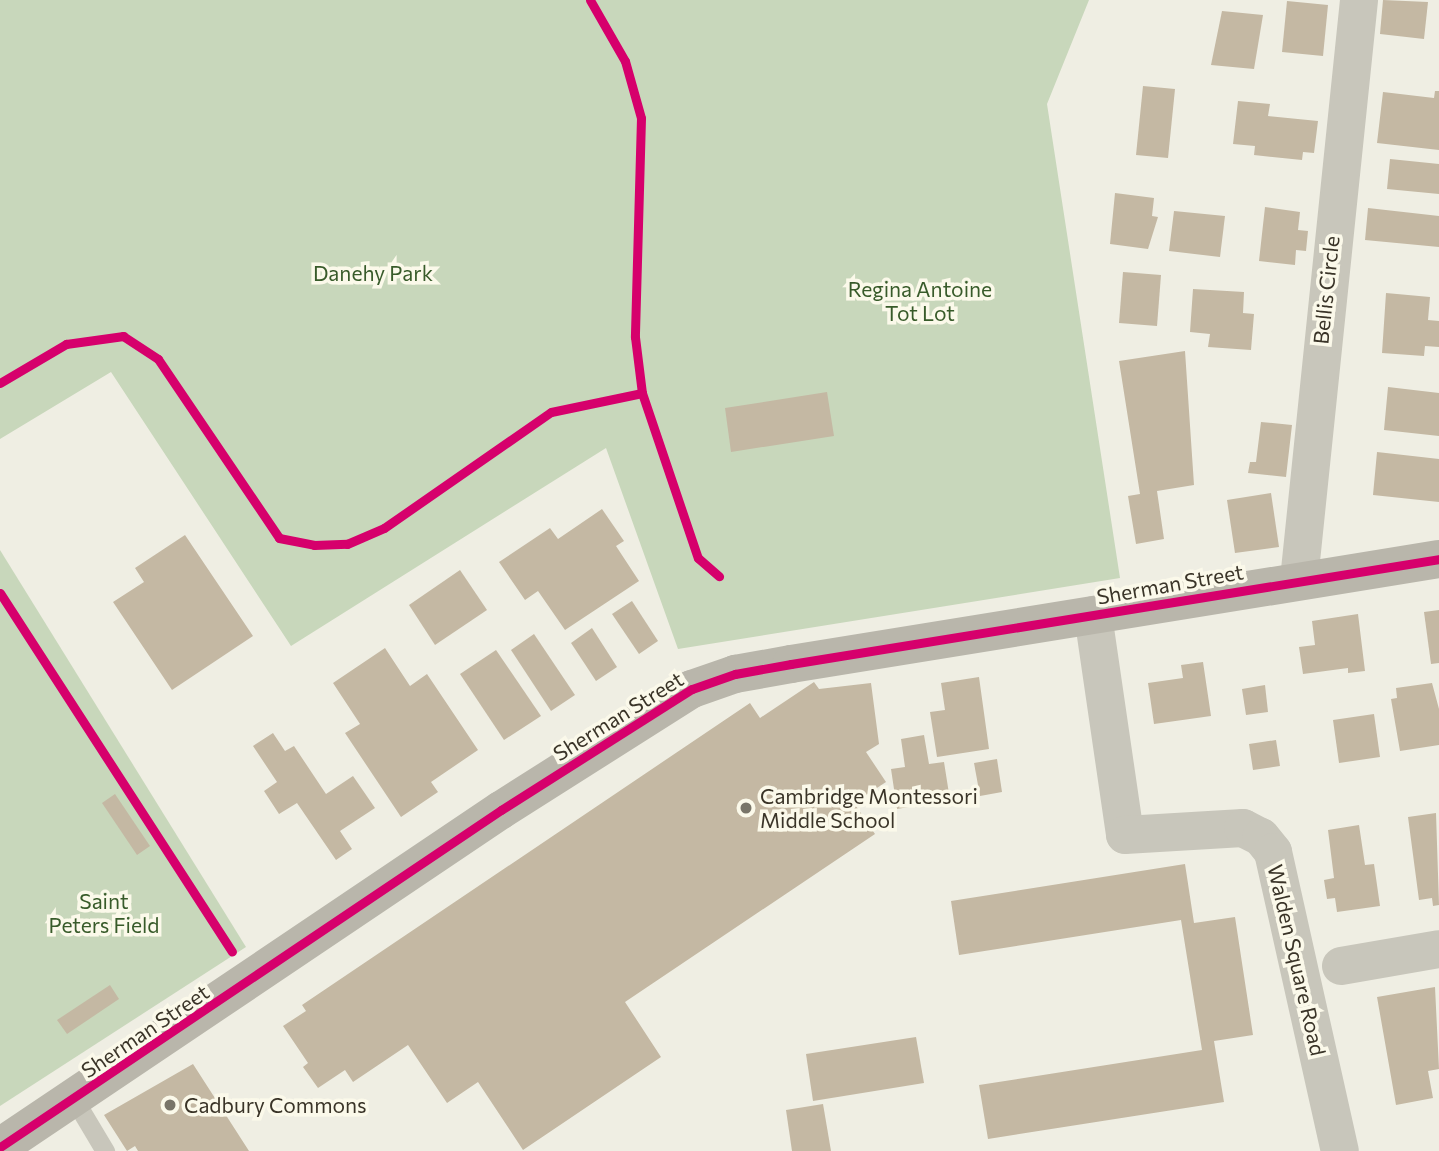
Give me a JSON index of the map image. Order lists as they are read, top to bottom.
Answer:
{
  "streets": {
    "street": ["Bellis Circle", "Sherman Street", "Walden Square Road"]
  },
  "crossings": [
    ["Bellis Circle", "Sherman Street"],
    ["Sherman Street", "Walden Square Road"]
  ],
  "parks": ["Danehy Park", "Regina Antoine Tot Lot", "Saint Peters Field"],
  "places": ["Cambridge Montessori Middle School", "Cadbury Commons"]
}
